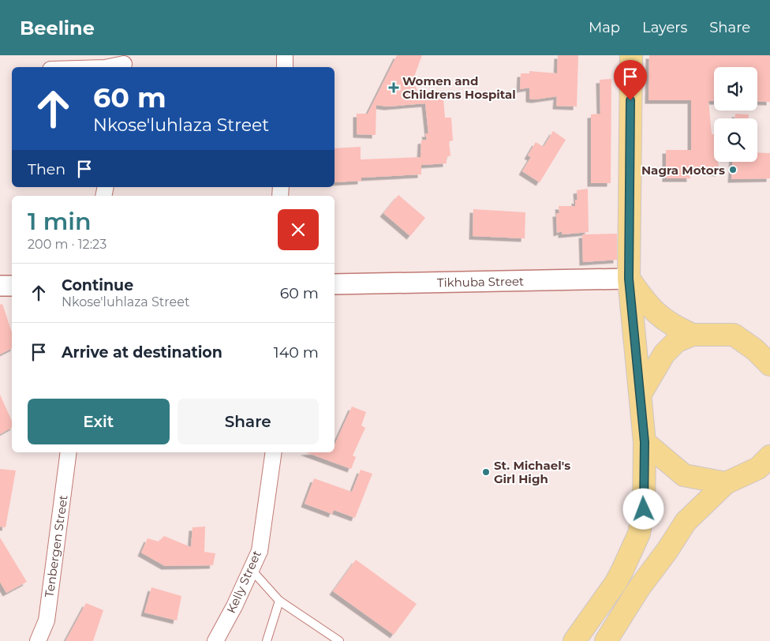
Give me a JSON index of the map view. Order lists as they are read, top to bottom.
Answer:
{
  "streets": {
    "street": ["Tikhuba Street", "Tenbergen Street", "Kelly Street"]
  },
  "places": {
    "health": ["Women and Childrens Hospital"],
    "other": ["Nagra Motors", "St. Michael's Girl High"]
  },
  "page": {
    "header": "Beeline",
    "nav": ["Map", "Layers", "Share"],
    "turn": ["60 m", "Nkose'luhlaza Street"],
    "then": "Then",
    "heading": ["1 min", "200 m · 12:23"],
    "list": [
      {
        "name": "Continue",
        "note": "Nkose'luhlaza Street",
        "value": "60 m"
      },
      {
        "name": "Arrive at destination",
        "value": "140 m"
      }
    ],
    "buttons": ["Exit", "Share"]
  }
}
